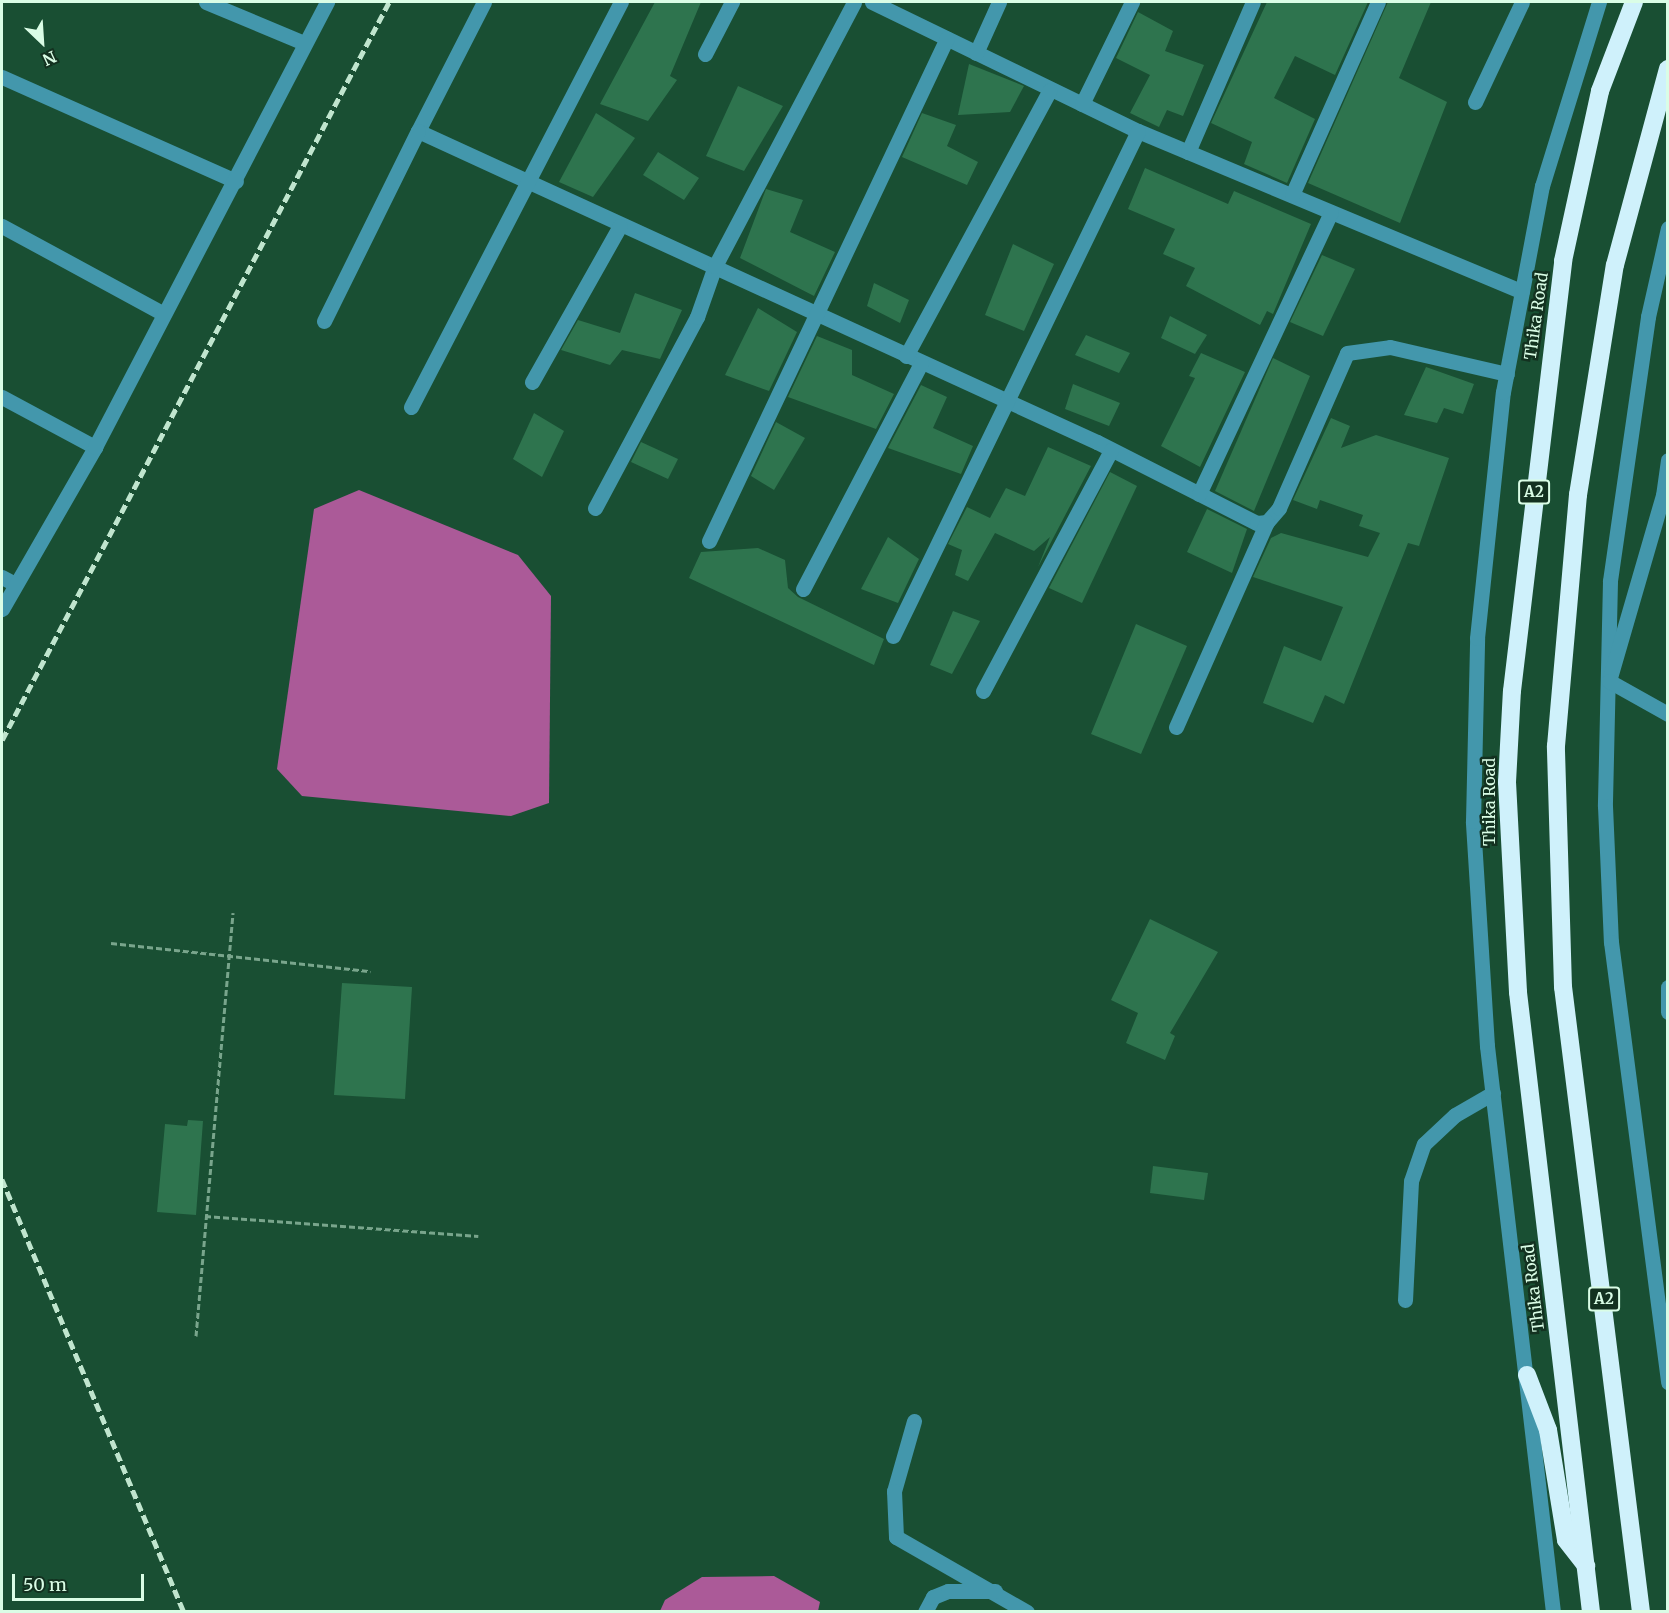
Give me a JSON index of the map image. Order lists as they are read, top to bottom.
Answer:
{
  "streets": {
    "highway": ["Thika Road", "A2"]
  },
  "scale_bar": "50 m",
  "north": "bottom right"
}
